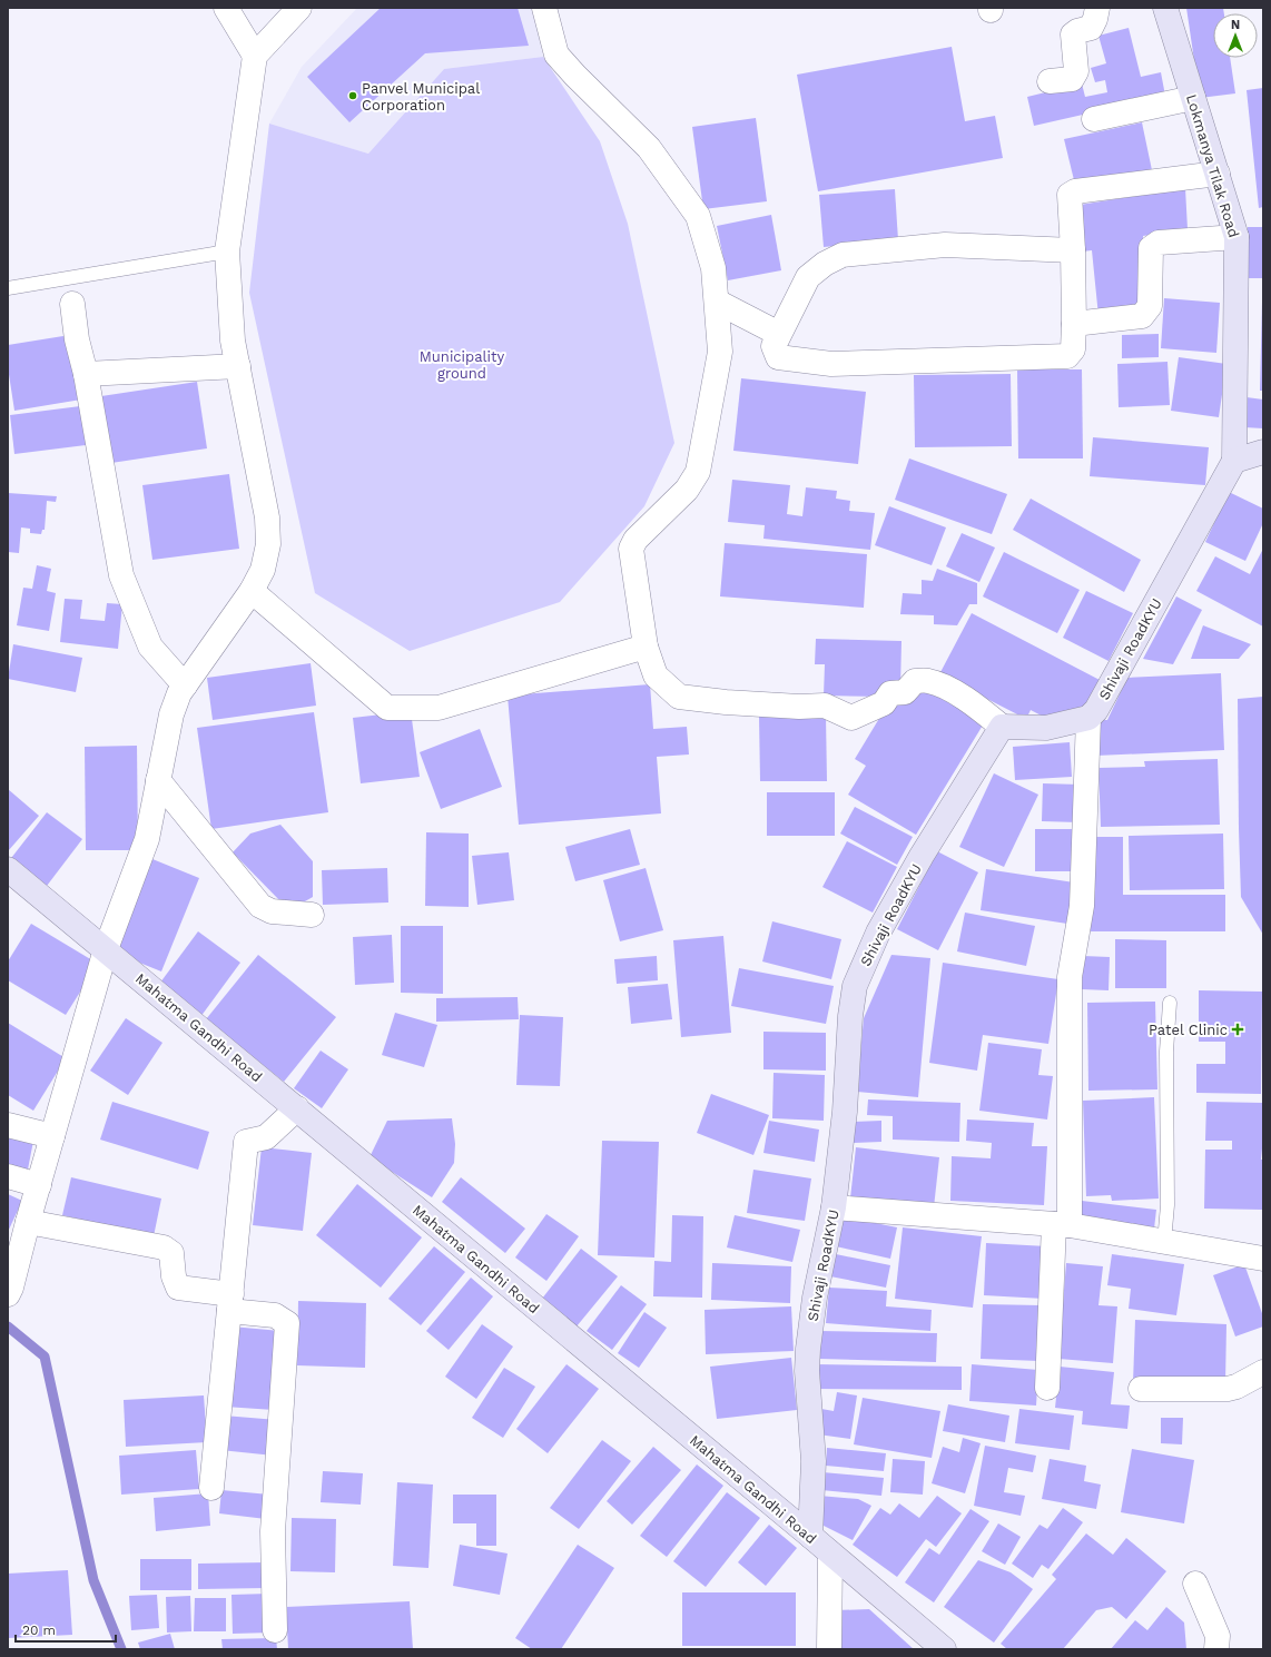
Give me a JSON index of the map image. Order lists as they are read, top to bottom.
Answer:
{
  "streets": {
    "street": ["Lokmanya Tilak Road", "Shivaji RoadKYU", "Mahatma Gandhi Road"]
  },
  "crossings": [
    ["Lokmanya Tilak Road", "Shivaji RoadKYU"],
    ["Shivaji RoadKYU", "Mahatma Gandhi Road"]
  ],
  "parks": ["Municipality ground"],
  "places": {
    "other": ["Panvel Municipal Corporation"],
    "health": ["Patel Clinic"]
  },
  "scale_bar": "20 m",
  "north": "top"
}
